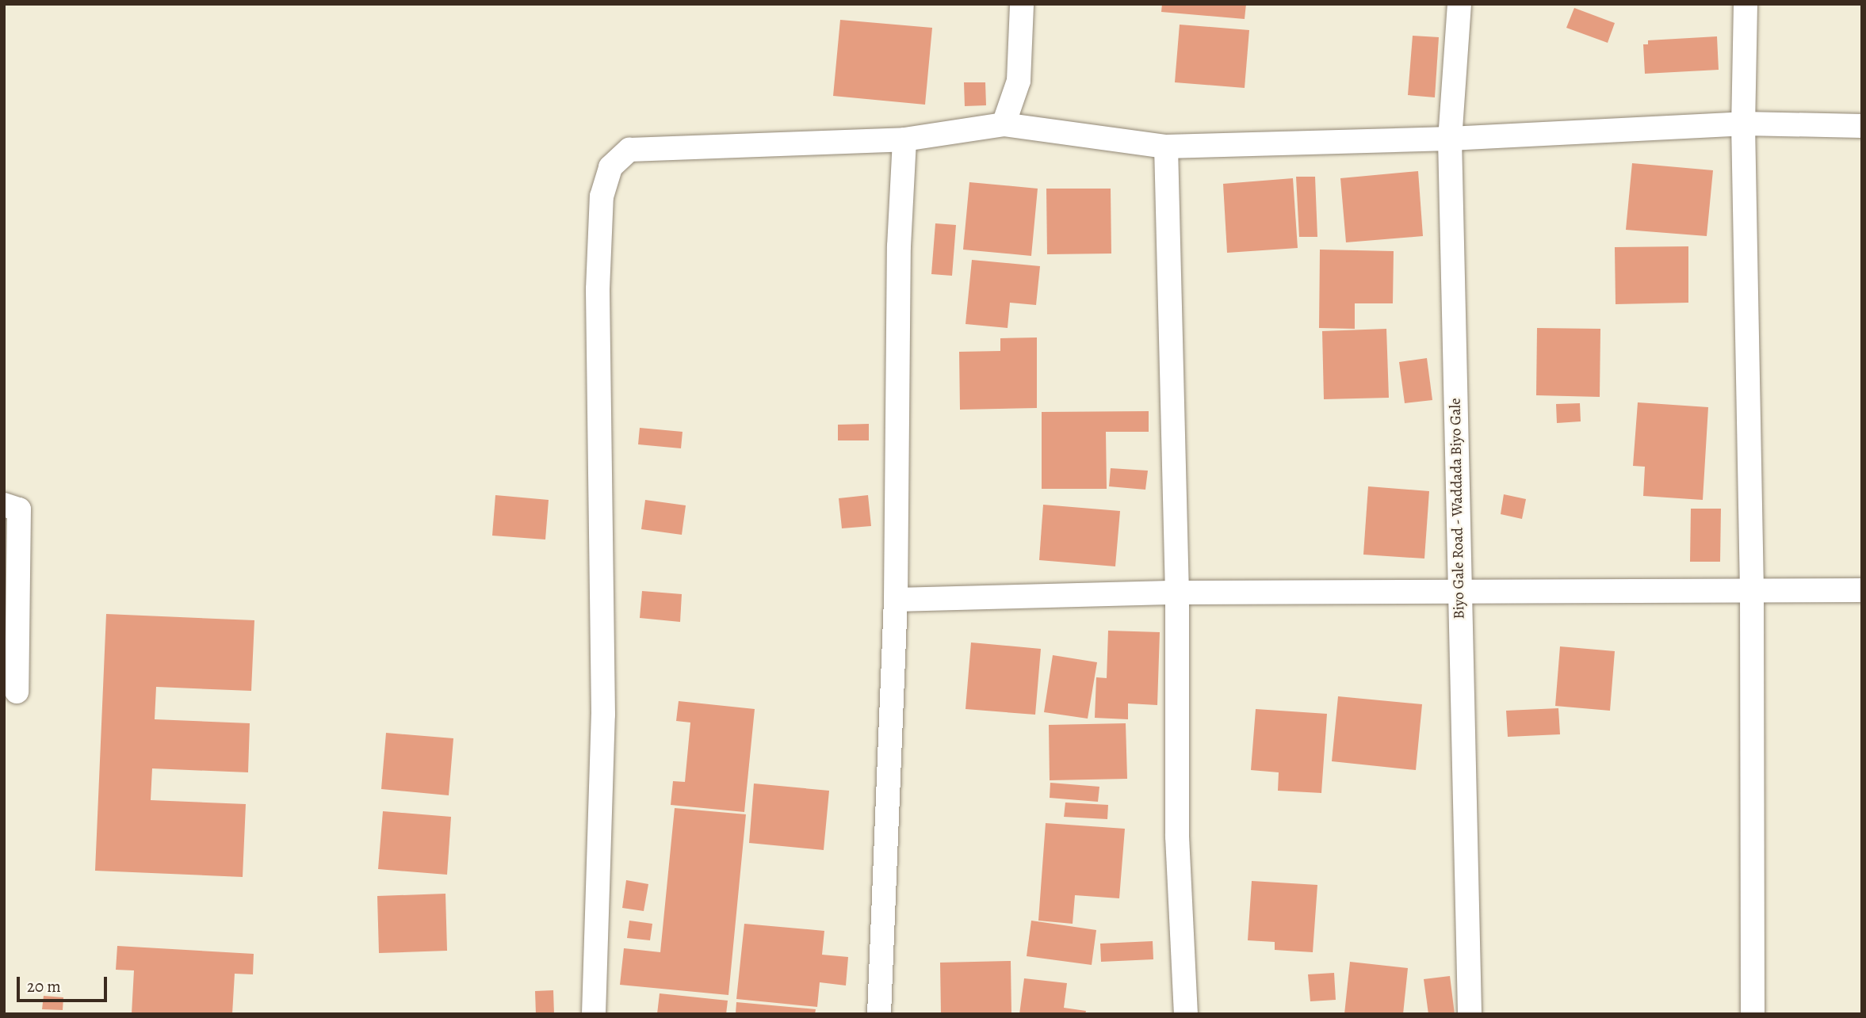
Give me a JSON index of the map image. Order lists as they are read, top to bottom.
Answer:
{
  "streets": {
    "street": ["Biyo Gale Road - Waddada Biyo Gale"]
  },
  "scale_bar": "20 m"
}
